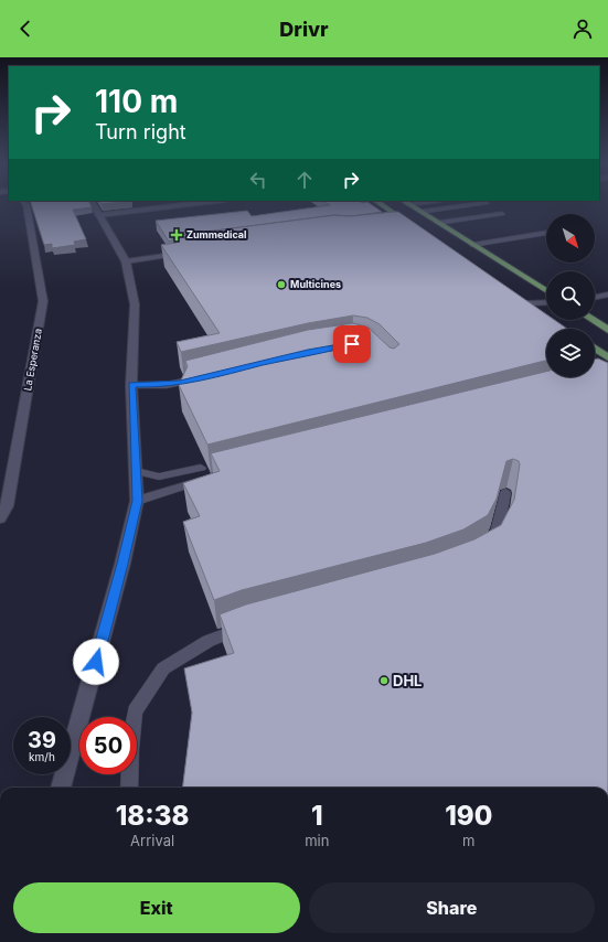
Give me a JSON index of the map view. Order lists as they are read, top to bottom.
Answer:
{
  "streets": {
    "street": ["La Esperanza"]
  },
  "places": {
    "health": ["Zummedical"],
    "other": ["Multicines", "DHL"]
  },
  "north": "bottom right",
  "page": {
    "header": "Drivr",
    "turn": ["110 m", "Turn right"],
    "speed": "39 km/h",
    "limit": "50",
    "eta": [
      "18:38",
      "Arrival",
      "1",
      "min",
      "190",
      "m"
    ],
    "buttons": ["Exit", "Share"]
  }
}
